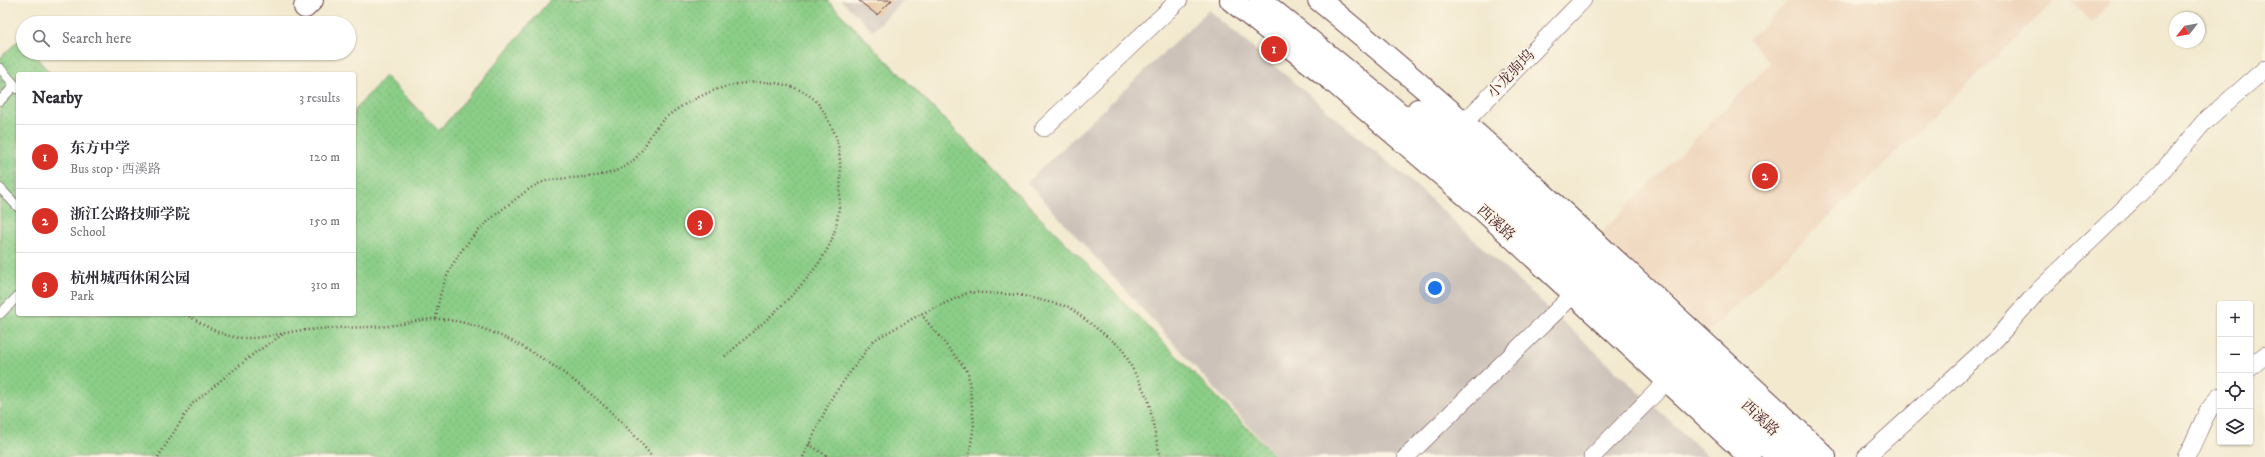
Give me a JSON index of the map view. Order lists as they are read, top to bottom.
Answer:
{
  "streets": {
    "main road": ["西溪路"],
    "street": ["小龙驹坞"]
  },
  "crossings": [
    ["小龙驹坞", "西溪路"]
  ],
  "north": "bottom left",
  "page": {
    "search": "Search here",
    "pins": ["1", "2", "3"],
    "heading": ["Nearby", "3 results"],
    "list": [
      {
        "mark": "1",
        "name": "东方中学",
        "note": "Bus stop · 西溪路",
        "value": "120 m"
      },
      {
        "mark": "2",
        "name": "浙江公路技师学院",
        "note": "School",
        "value": "150 m"
      },
      {
        "mark": "3",
        "name": "杭州城西休闲公园",
        "note": "Park",
        "value": "310 m"
      }
    ],
    "map_buttons": ["+", "−"]
  }
}
